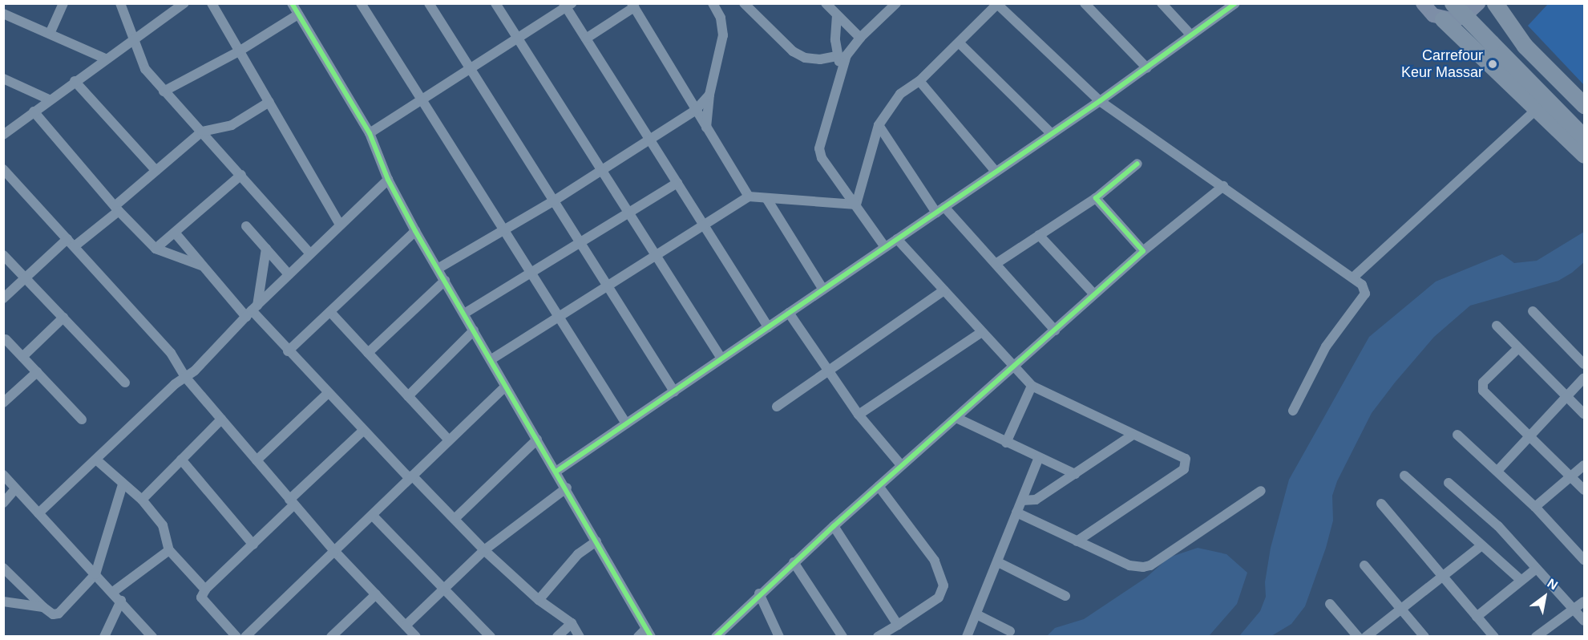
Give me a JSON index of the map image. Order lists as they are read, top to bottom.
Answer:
{
  "places": ["Carrefour Keur Massar"],
  "north": "top right"
}
